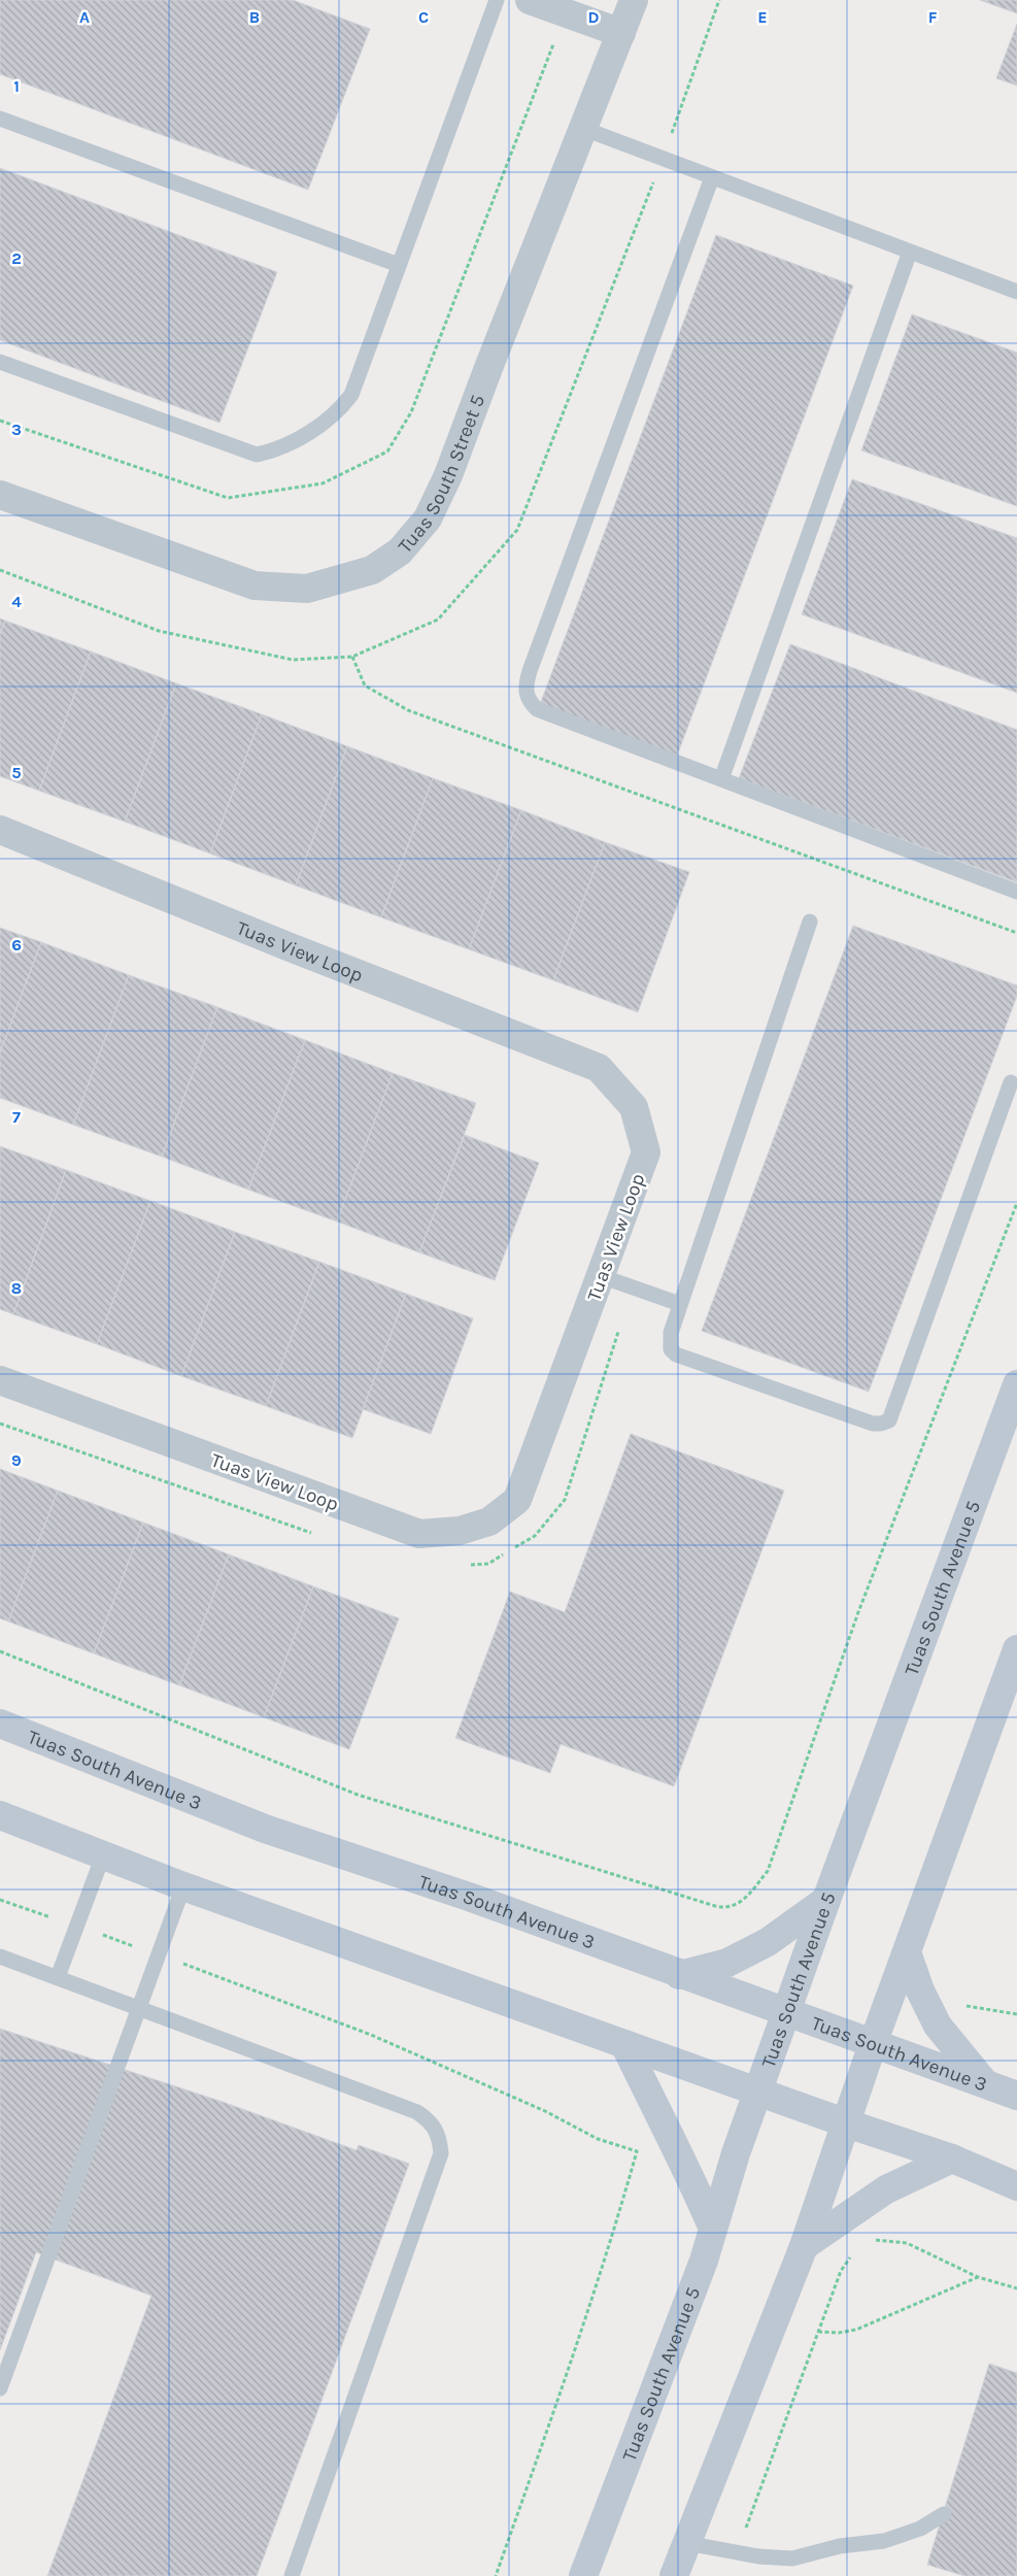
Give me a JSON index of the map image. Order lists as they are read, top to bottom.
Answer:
{
  "streets": {
    "main road": ["Tuas South Avenue 5", "Tuas South Avenue 3"],
    "street": ["Tuas South Street 5", "Tuas View Loop"]
  },
  "crossings": [
    ["Tuas South Avenue 5", "Tuas South Avenue 3"]
  ],
  "grid": {
    "columns": [
      "A",
      "B",
      "C",
      "D",
      "E",
      "F"
    ],
    "rows": [
      "1",
      "2",
      "3",
      "4",
      "5",
      "6",
      "7",
      "8",
      "9"
    ]
  }
}
